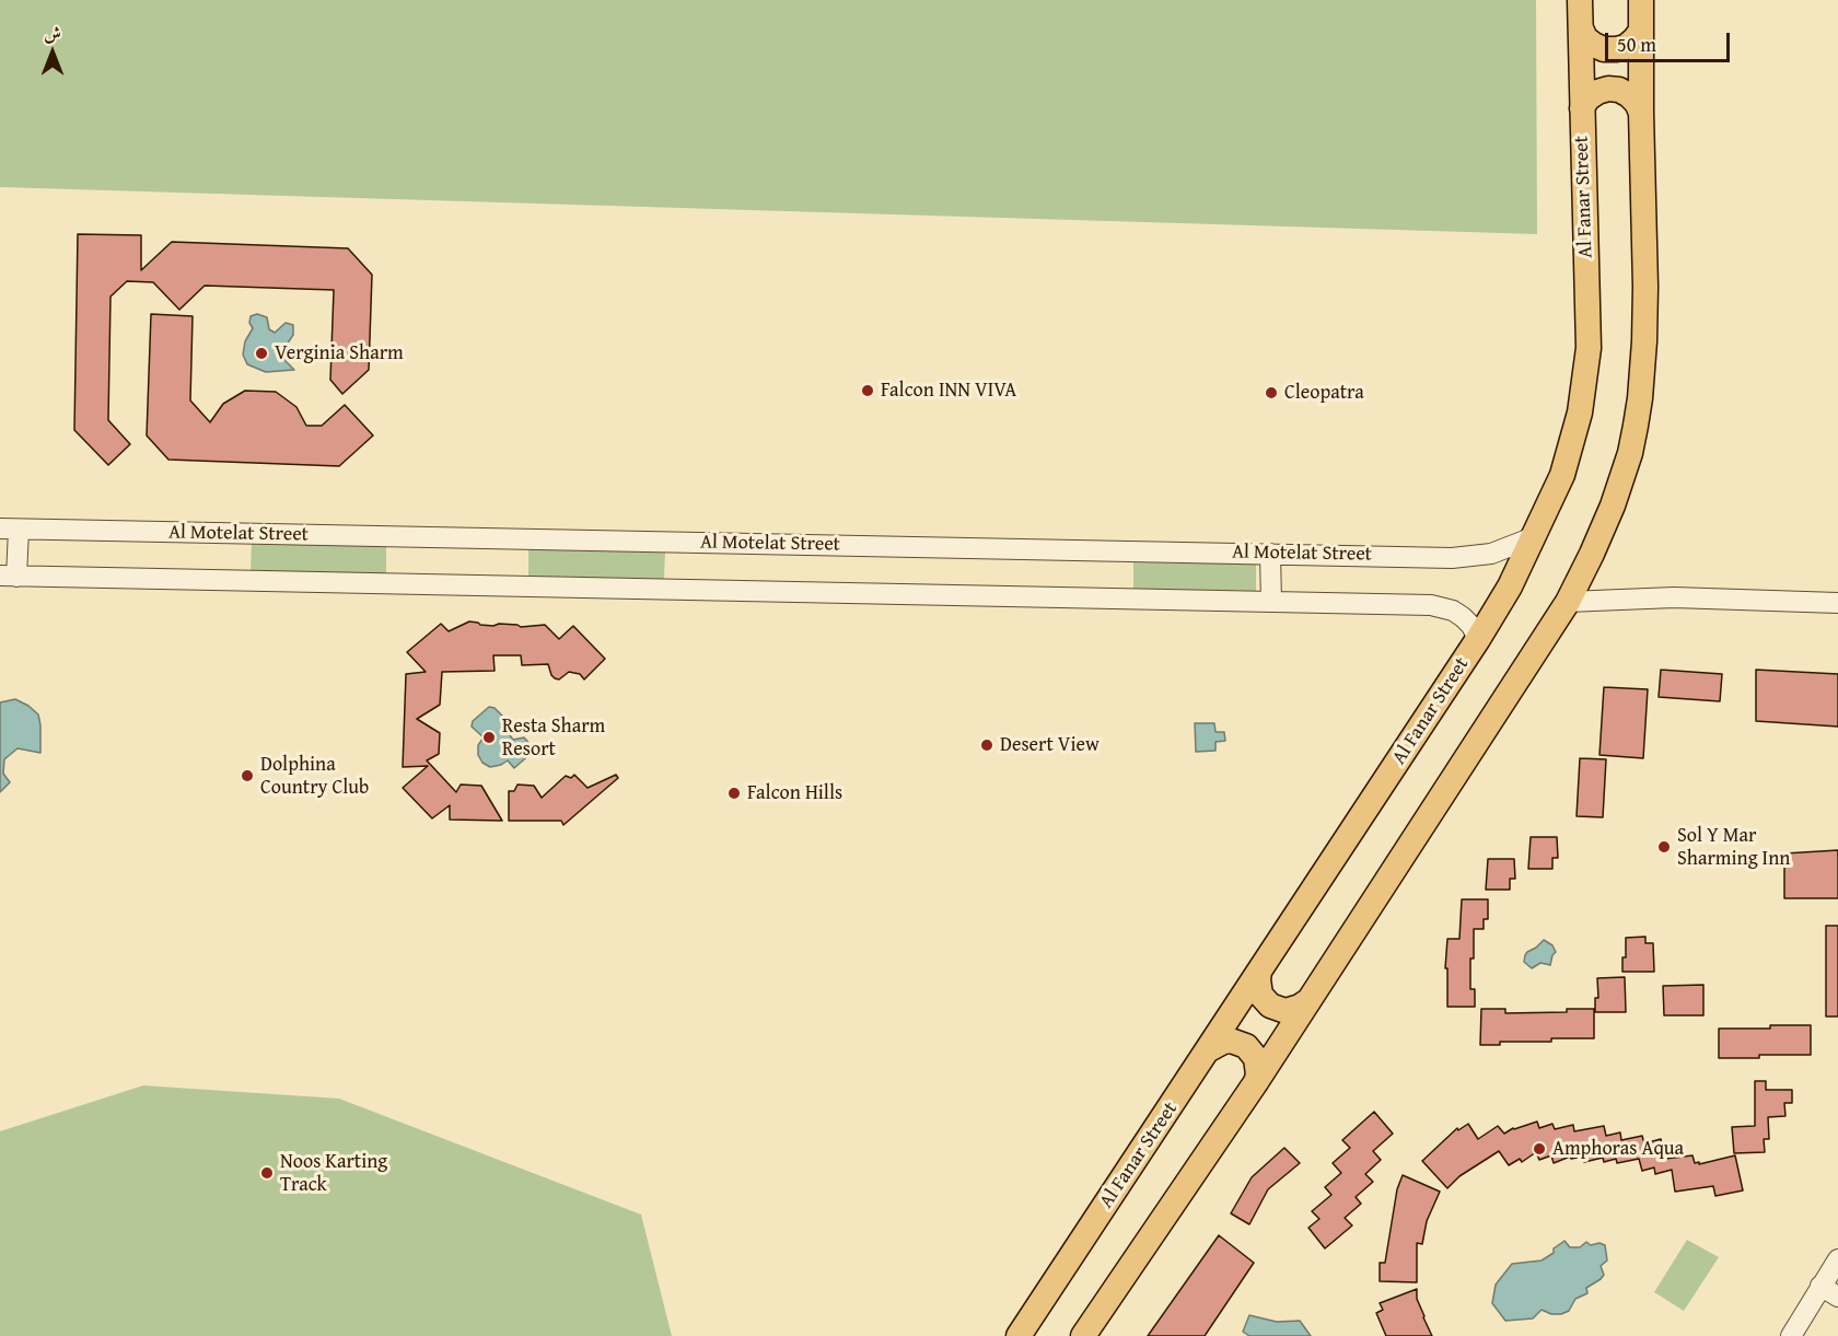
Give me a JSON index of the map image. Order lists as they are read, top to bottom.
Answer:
{
  "streets": {
    "main road": ["Al Fanar Street"],
    "street": ["Al Motelat Street"]
  },
  "crossings": [
    ["Al Fanar Street", "Al Motelat Street"]
  ],
  "places": [
    "Verginia Sharm",
    "Falcon INN VIVA",
    "Cleopatra",
    "Resta Sharm Resort",
    "Desert View",
    "Dolphina Country Club",
    "Falcon Hills",
    "Sol Y Mar Sharming Inn",
    "Amphoras Aqua",
    "Noos Karting Track"
  ],
  "scale_bar": "50 m",
  "north": "top"
}
